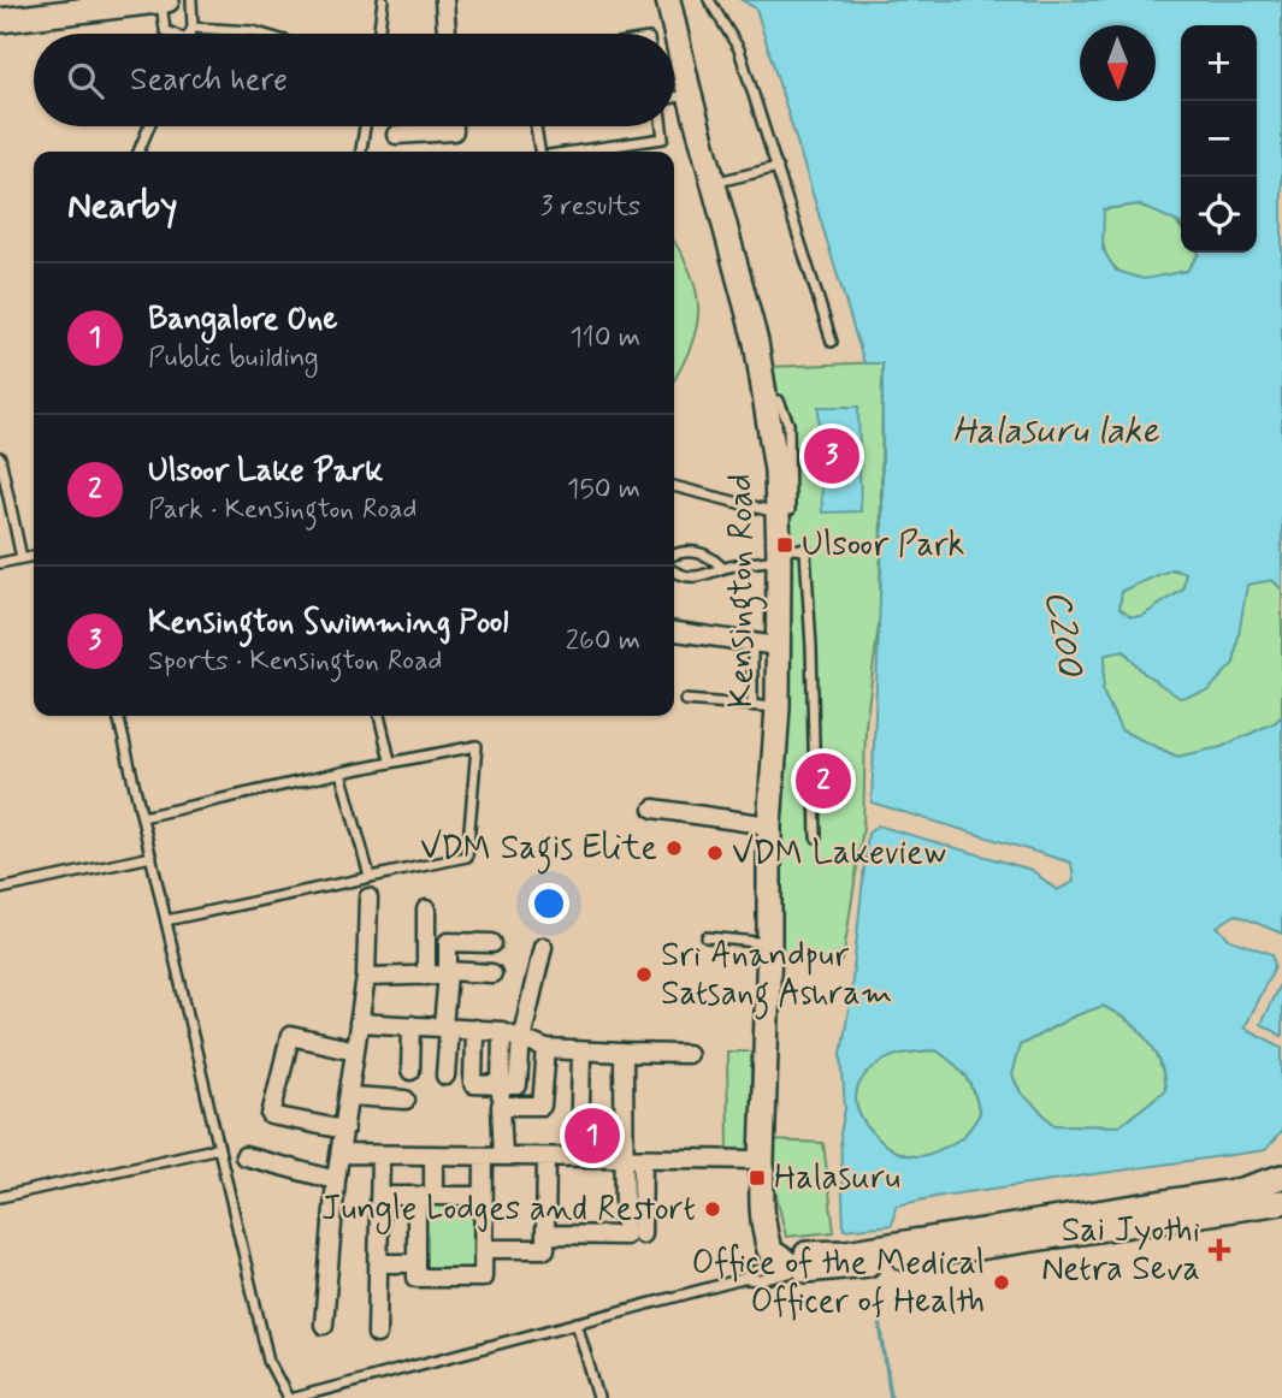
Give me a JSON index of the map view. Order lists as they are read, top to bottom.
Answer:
{
  "streets": {
    "main road": ["Kensington Road"]
  },
  "water": ["Halasuru lake", "C200"],
  "places": {
    "transit": ["Ulsoor Park", "Halasuru"],
    "other": [
      "VDM Sagis Elite",
      "VDM Lakeview",
      "Sri Anandpur Satsang Ashram",
      "Jungle Lodges and Restort",
      "Office of the Medical Officer of Health"
    ],
    "health": ["Sai Jyothi Netra Seva"]
  },
  "north": "bottom",
  "page": {
    "map_buttons": ["+", "−"],
    "search": "Search here",
    "heading": ["Nearby", "3 results"],
    "list": [
      {
        "mark": "1",
        "name": "Bangalore One",
        "note": "Public building",
        "value": "110 m"
      },
      {
        "mark": "2",
        "name": "Ulsoor Lake Park",
        "note": "Park · Kensington Road",
        "value": "150 m"
      },
      {
        "mark": "3",
        "name": "Kensington Swimming Pool",
        "note": "Sports · Kensington Road",
        "value": "260 m"
      }
    ],
    "pins": ["3", "2", "1"]
  }
}
